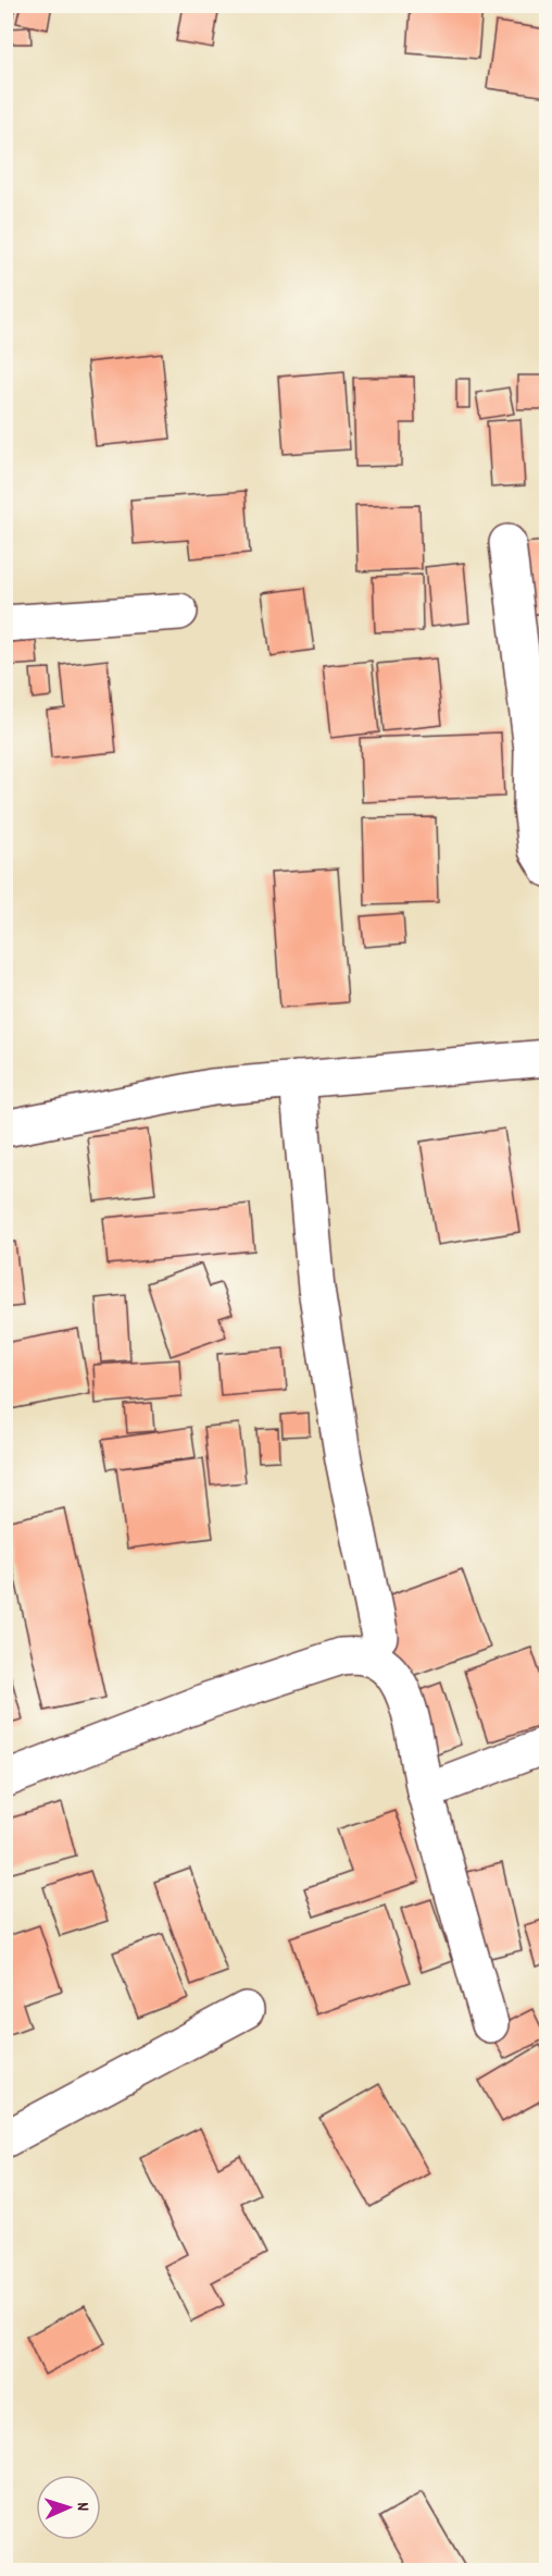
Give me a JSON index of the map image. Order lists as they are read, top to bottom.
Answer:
{
  "north": "right"
}
